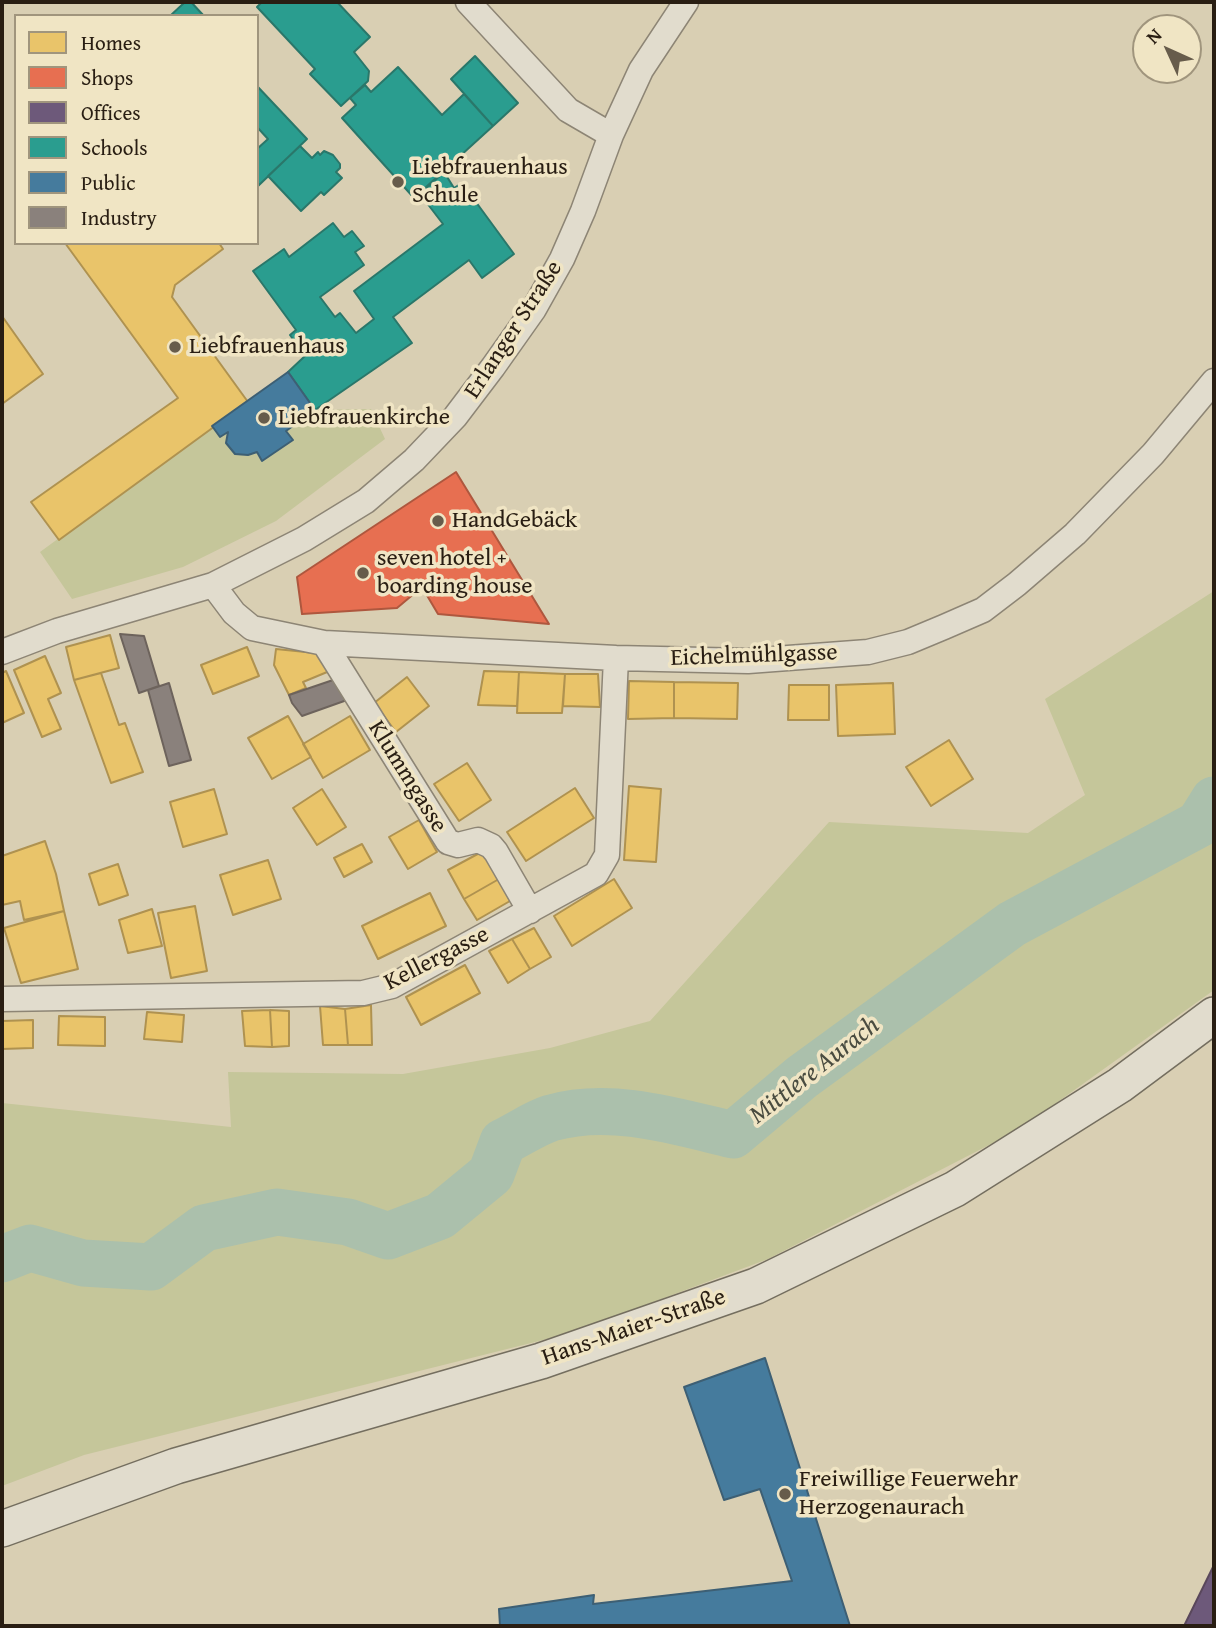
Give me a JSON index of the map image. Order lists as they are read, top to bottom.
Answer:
{
  "streets": {
    "street": [
      "Erlanger Straße",
      "Eichelmühlgasse",
      "Klummgasse",
      "Kellergasse",
      "Hans-Maier-Straße"
    ]
  },
  "crossings": [
    ["Erlanger Straße", "Eichelmühlgasse"],
    ["Eichelmühlgasse", "Klummgasse"],
    ["Eichelmühlgasse", "Kellergasse"],
    ["Klummgasse", "Kellergasse"]
  ],
  "water": ["Mittlere Aurach"],
  "places": [
    "Liebfrauenhaus Schule",
    "Liebfrauenhaus",
    "Liebfrauenkirche",
    "HandGebäck",
    "seven hotel + boarding house",
    "Freiwillige Feuerwehr Herzogenaurach"
  ],
  "legend": [
    "Homes",
    "Shops",
    "Offices",
    "Schools",
    "Public",
    "Industry"
  ],
  "north": "top left"
}
